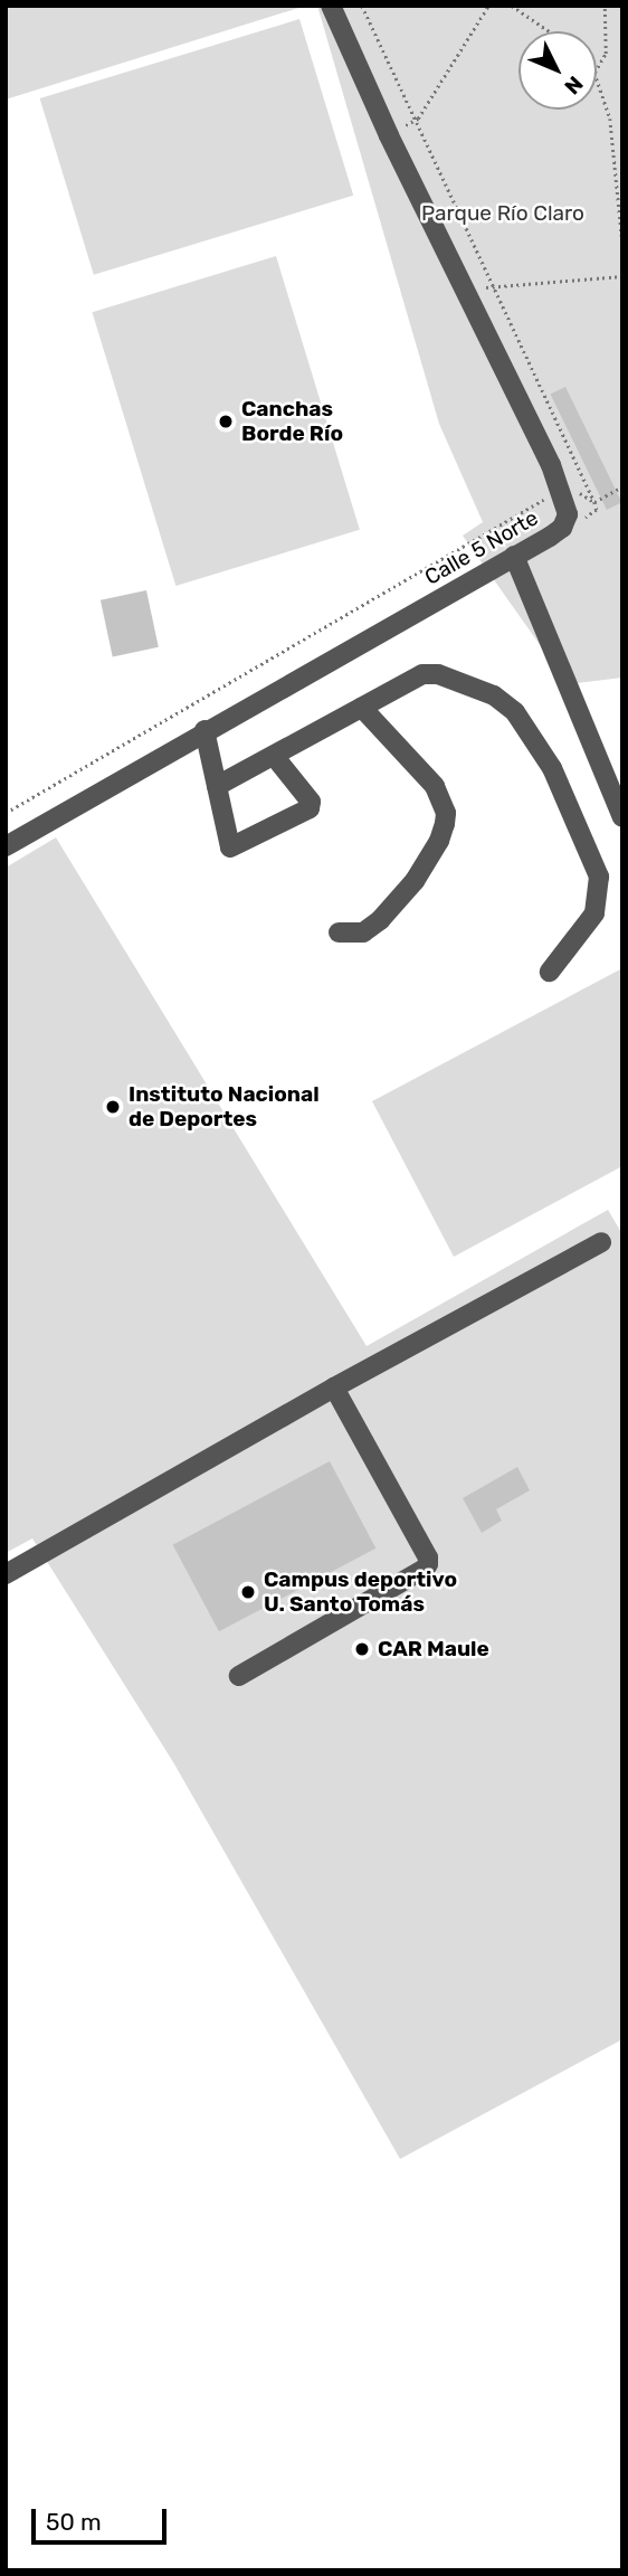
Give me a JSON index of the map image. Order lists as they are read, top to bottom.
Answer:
{
  "streets": {
    "street": ["Calle 5 Norte"]
  },
  "parks": ["Parque Río Claro"],
  "places": [
    "Canchas Borde Río",
    "Instituto Nacional de Deportes",
    "Campus deportivo U. Santo Tomás",
    "CAR Maule"
  ],
  "scale_bar": "50 m",
  "north": "bottom right"
}
